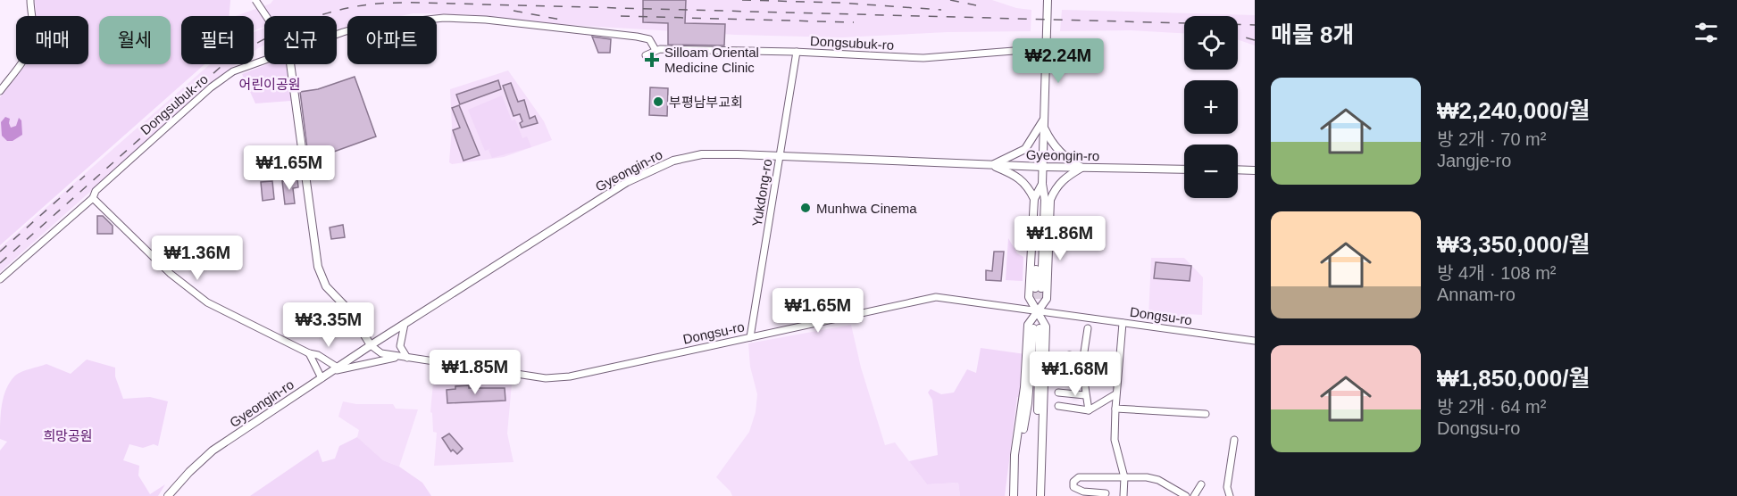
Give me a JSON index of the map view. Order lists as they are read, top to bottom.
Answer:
{
  "streets": {
    "main road": ["Gyeongin-ro"],
    "street": ["Dongsubuk-ro", "Yukdong-ro", "Dongsu-ro"]
  },
  "crossings": [
    ["Dongsubuk-ro", "Yukdong-ro"],
    ["Gyeongin-ro", "Yukdong-ro"],
    ["Gyeongin-ro", "Dongsu-ro"],
    ["Yukdong-ro", "Dongsu-ro"]
  ],
  "parks": ["어린이공원", "희망공원"],
  "places": {
    "health": ["Silloam Oriental Medicine Clinic"],
    "other": ["부평남부교회", "Munhwa Cinema"]
  },
  "page": {
    "heading": "매물 8개",
    "map_buttons": ["+", "−"],
    "chip": [
      "매매",
      "월세",
      "필터",
      "신규",
      "아파트"
    ],
    "price": [
      "₩2.24M",
      "₩1.65M",
      "₩1.86M",
      "₩1.36M",
      "₩1.65M",
      "₩3.35M",
      "₩1.85M",
      "₩1.68M"
    ],
    "list": [
      {
        "name": "₩2,240,000/월",
        "note": "방 2개 · 70 m² · Jangje-ro"
      },
      {
        "name": "₩3,350,000/월",
        "note": "방 4개 · 108 m² · Annam-ro"
      },
      {
        "name": "₩1,850,000/월",
        "note": "방 2개 · 64 m² · Dongsu-ro"
      }
    ]
  }
}
